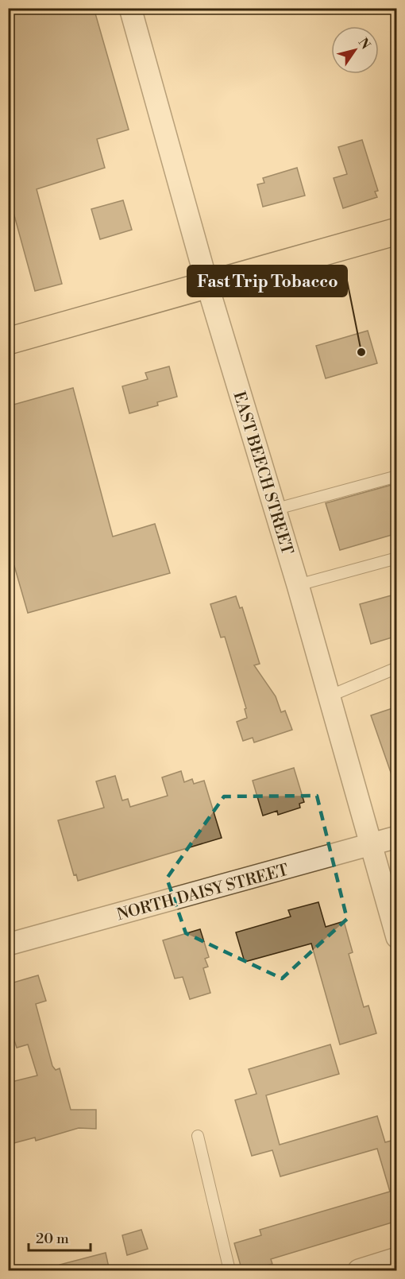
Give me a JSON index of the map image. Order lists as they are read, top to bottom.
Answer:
{
  "streets": {
    "street": ["EAST BEECH STREET", "NORTH DAISY STREET"]
  },
  "crossings": [
    ["EAST BEECH STREET", "NORTH DAISY STREET"]
  ],
  "places": ["Fast Trip Tobacco"],
  "scale_bar": "20 m",
  "north": "top right"
}
